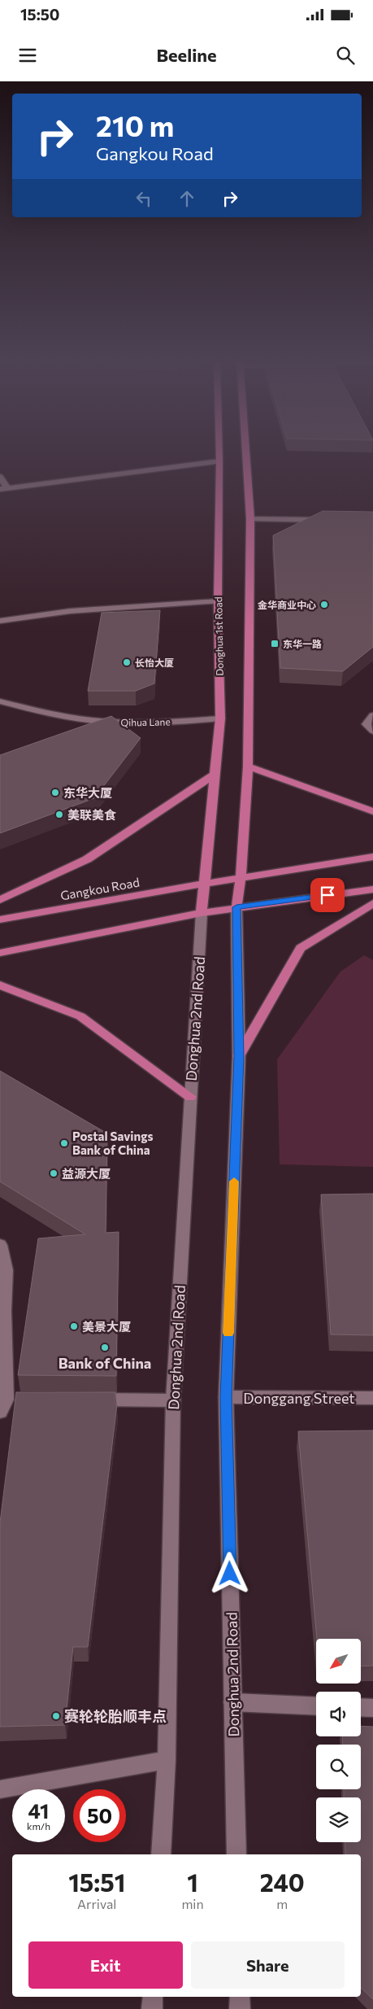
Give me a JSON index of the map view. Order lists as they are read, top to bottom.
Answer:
{
  "streets": {
    "main road": [
      "Donghua 1st Road",
      "Qihua Lane",
      "Gangkou Road",
      "Donghua 2nd Road",
      "Donggang Street"
    ]
  },
  "crossings": [
    ["Donghua 1st Road", "Qihua Lane"],
    ["Donghua 1st Road", "Gangkou Road"],
    ["Donghua 1st Road", "Donghua 2nd Road"],
    ["Donghua 2nd Road", "Donggang Street"]
  ],
  "places": {
    "other": [
      "金华商业中心",
      "长怡大厦",
      "东华大厦",
      "美联美食",
      "Postal Savings Bank of China",
      "益源大厦",
      "美景大厦",
      "Bank of China",
      "赛轮轮胎顺丰点"
    ],
    "transit": ["东华一路"]
  },
  "north": "bottom left",
  "page": {
    "status": "15:50",
    "header": "Beeline",
    "turn": ["210 m", "Gangkou Road"],
    "speed": "41 km/h",
    "limit": "50",
    "eta": [
      "15:51",
      "Arrival",
      "1",
      "min",
      "240",
      "m"
    ],
    "buttons": ["Exit", "Share"]
  }
}
